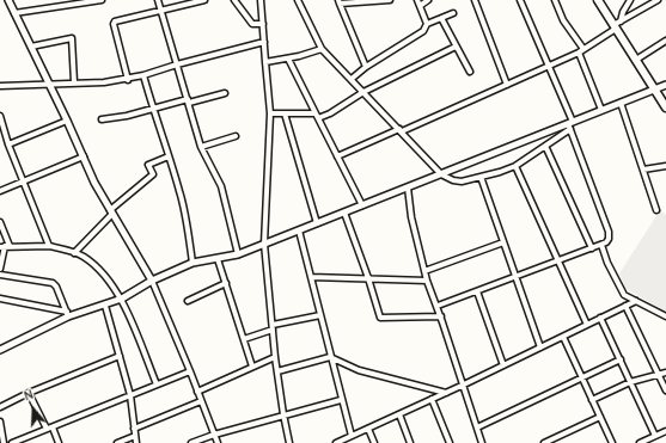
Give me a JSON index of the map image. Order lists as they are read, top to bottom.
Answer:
{
  "north": "top"
}
